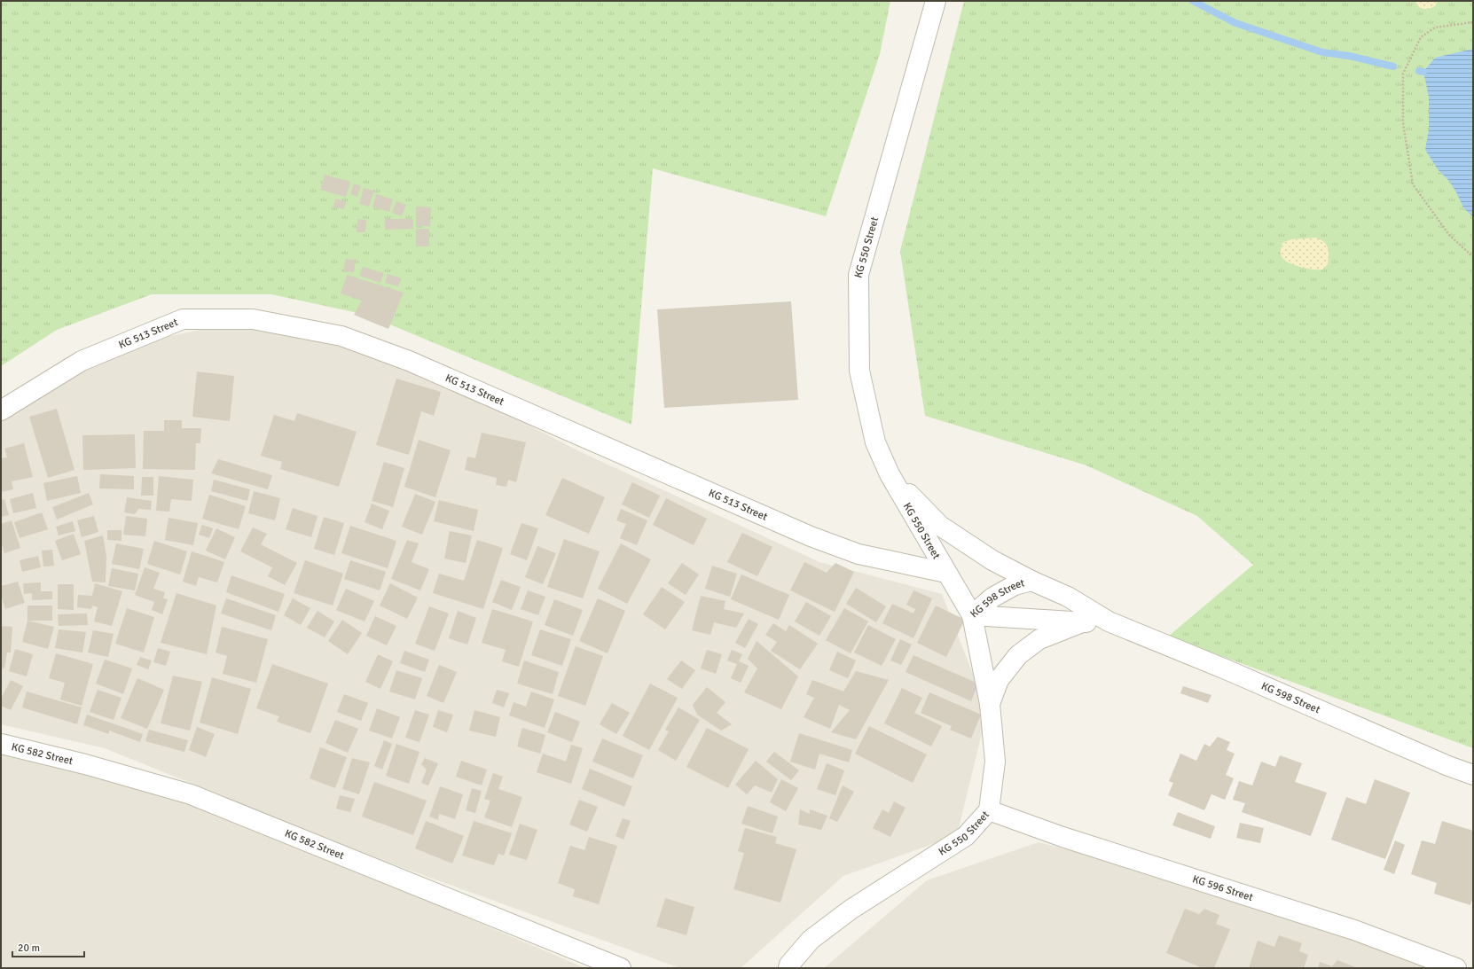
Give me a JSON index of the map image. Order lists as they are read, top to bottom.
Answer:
{
  "streets": {
    "street": [
      "KG 550 Street",
      "KG 513 Street",
      "KG 598 Street",
      "KG 582 Street",
      "KG 596 Street"
    ]
  },
  "crossings": [
    ["KG 550 Street", "KG 513 Street"],
    ["KG 550 Street", "KG 598 Street"],
    ["KG 550 Street", "KG 596 Street"]
  ],
  "scale_bar": "20 m"
}
